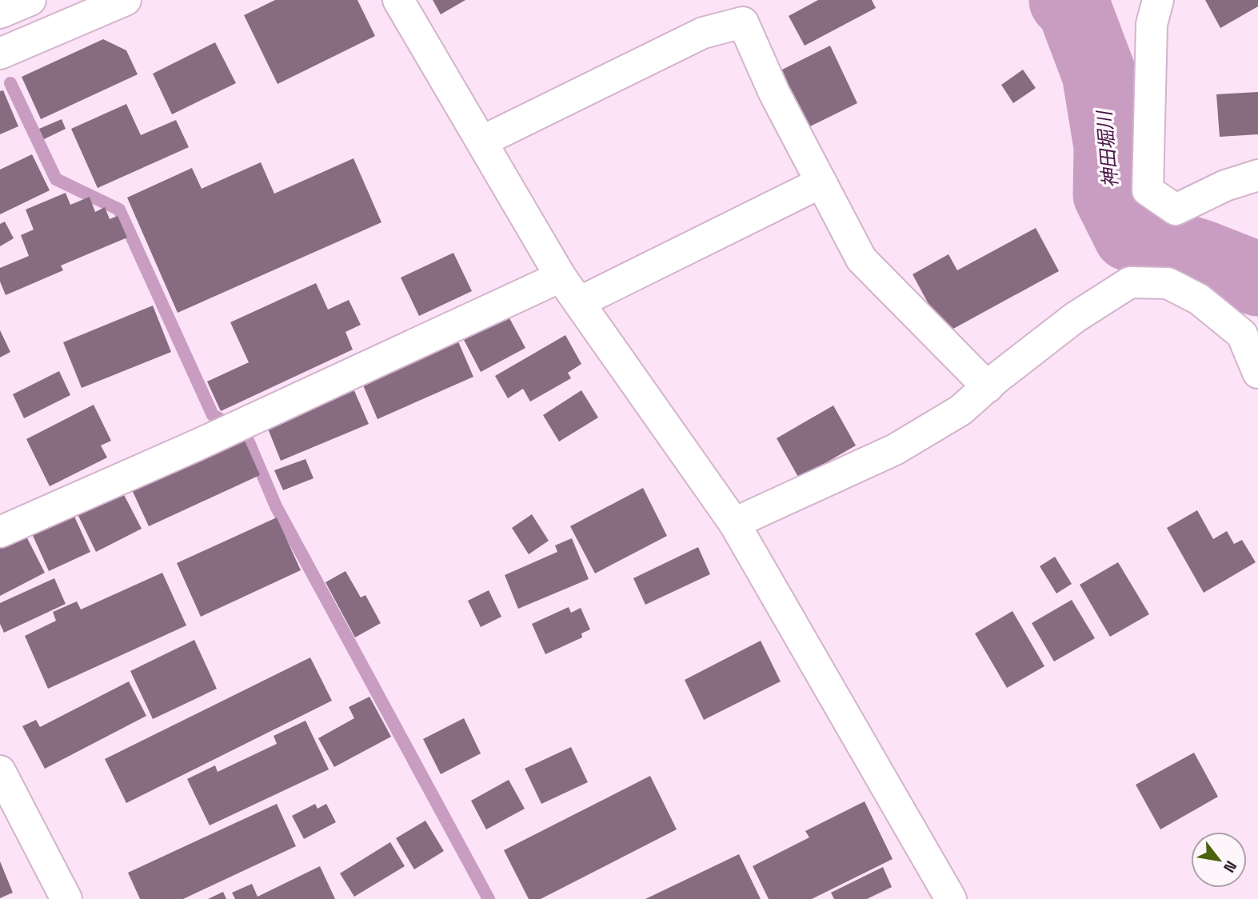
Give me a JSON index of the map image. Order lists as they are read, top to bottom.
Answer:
{
  "water": ["神田堀川"],
  "north": "bottom right"
}
